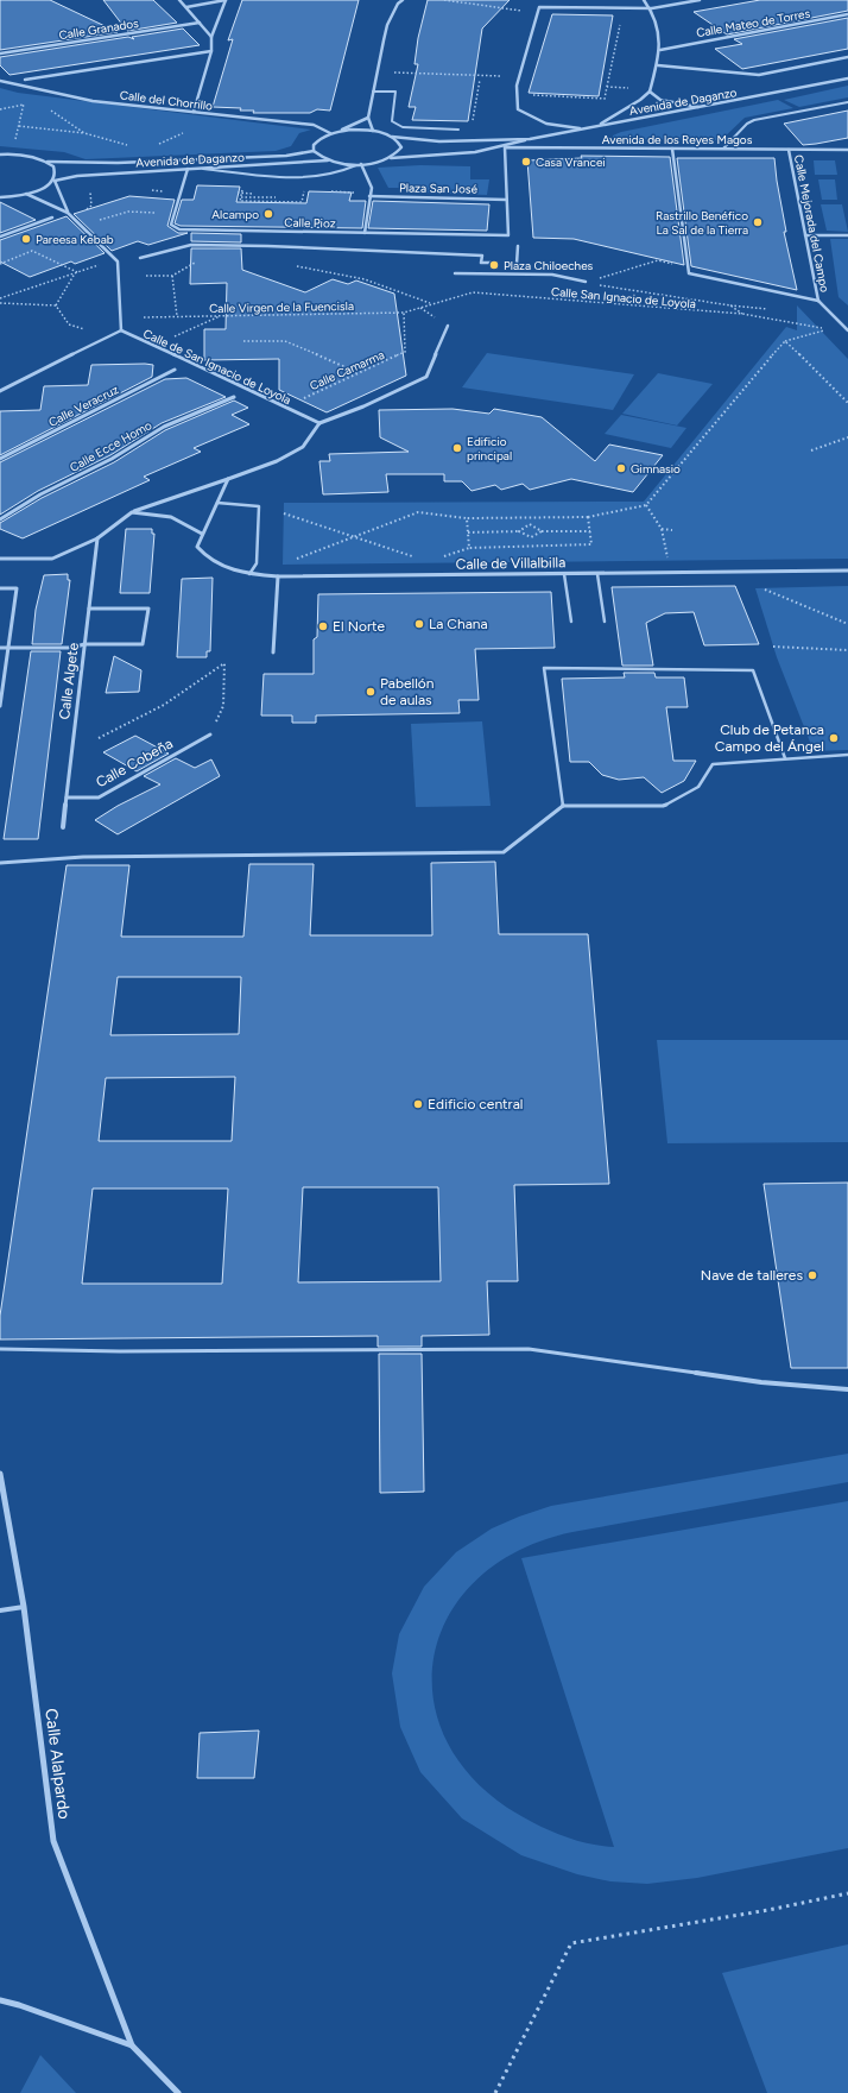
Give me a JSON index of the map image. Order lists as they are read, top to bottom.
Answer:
{
  "streets": {
    "street": [
      "Calle Mateo de Torres",
      "Calle Granados",
      "Calle del Chorrillo",
      "Avenida de Daganzo",
      "Avenida de los Reyes Magos",
      "Plaza San José",
      "Calle Pioz",
      "Calle Mejorada del Campo",
      "Calle de San Ignacio de Loyola",
      "Calle Veracruz",
      "Calle Ecce Homo",
      "Calle de Villalbilla",
      "Calle Algete",
      "Calle Cobeña",
      "Calle Alalpardo"
    ],
    "path": ["Calle San Ignacio de Loyola", "Calle Virgen de la Fuencisla", "Calle Camarma"]
  },
  "crossings": [
    ["Calle Mateo de Torres", "Avenida de Daganzo"],
    ["Avenida de Daganzo", "Avenida de los Reyes Magos"],
    ["Avenida de Daganzo", "Calle Pioz"],
    ["Avenida de Daganzo", "Calle de San Ignacio de Loyola"],
    ["Avenida de los Reyes Magos", "Calle Mejorada del Campo"],
    ["Plaza San José", "Calle Pioz"],
    ["Calle San Ignacio de Loyola", "Calle Virgen de la Fuencisla"],
    ["Calle Virgen de la Fuencisla", "Calle Camarma"],
    ["Calle Algete", "Calle Cobeña"]
  ],
  "places": [
    "Casa Vrancei",
    "Alcampo",
    "Rastrillo Benéfico La Sal de la Tierra",
    "Pareesa Kebab",
    "Plaza Chiloeches",
    "Edificio principal",
    "Gimnasio",
    "La Chana",
    "El Norte",
    "Pabellón de aulas",
    "Club de Petanca Campo del Ángel",
    "Edificio central",
    "Nave de talleres"
  ]
}
